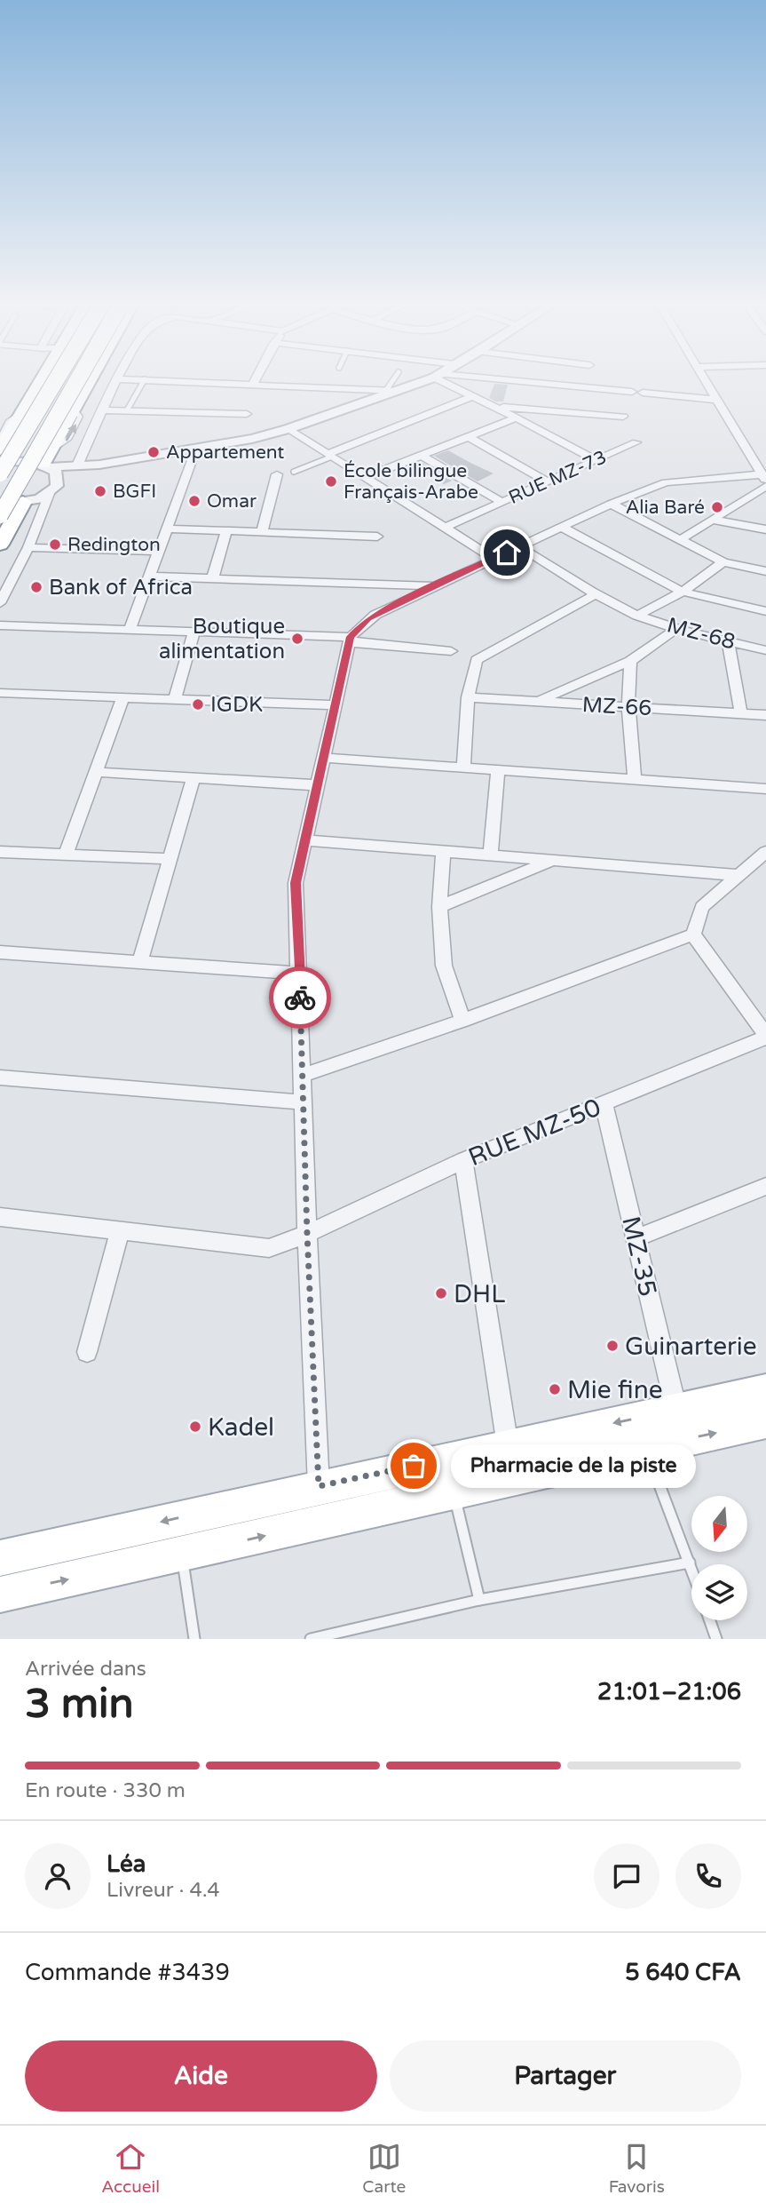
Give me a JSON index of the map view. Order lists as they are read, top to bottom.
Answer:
{
  "streets": {
    "street": [
      "RUE MZ-73",
      "MZ-68",
      "MZ-66",
      "RUE MZ-50",
      "MZ-35"
    ]
  },
  "crossings": [
    ["RUE MZ-50", "MZ-35"]
  ],
  "places": [
    "Appartement",
    "École bilingue Français-Arabe",
    "BGFI",
    "Omar",
    "Alia Baré",
    "Redington",
    "Bank of Africa",
    "Boutique alimentation",
    "IGDK",
    "DHL",
    "Guinarterie",
    "Mie fine",
    "Kadel",
    "Pharmacie de la piste"
  ],
  "north": "bottom",
  "page": {
    "bubble": "Pharmacie de la piste",
    "heading": ["3 min", "Arrivée dans", "21:01–21:06"],
    "panel": [
      "Léa",
      "Livreur · 4.4",
      "Commande #3439",
      "5 640 CFA"
    ],
    "bar": "En route · 330 m",
    "buttons": ["Aide", "Partager"],
    "tabs": ["Accueil", "Carte", "Favoris"]
  }
}
